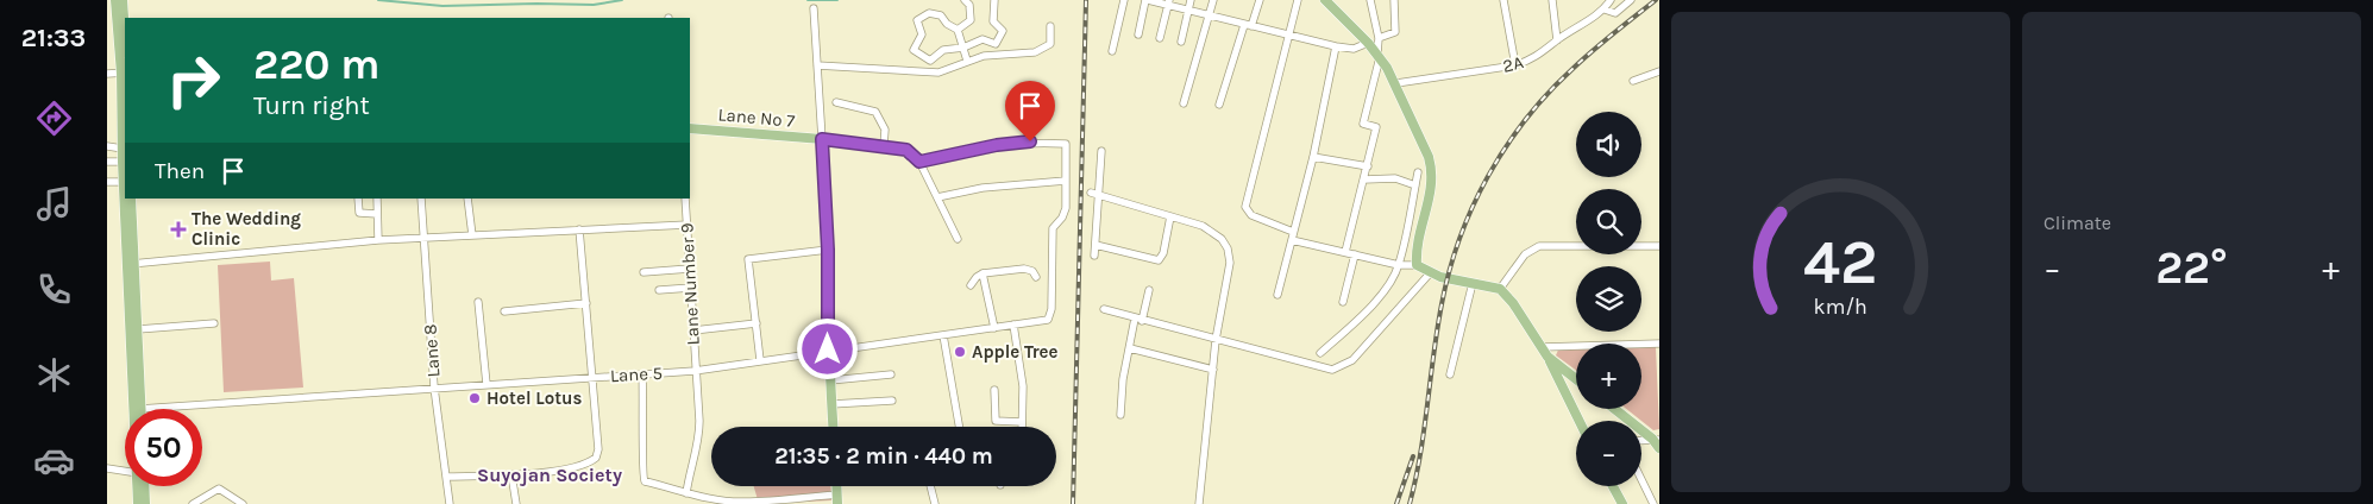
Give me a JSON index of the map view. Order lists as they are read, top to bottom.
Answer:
{
  "streets": {
    "main road": ["Lane No 7"],
    "street": [
      "2A",
      "Lane Number 9",
      "Lane 8",
      "Lane 5"
    ]
  },
  "crossings": [
    ["Lane Number 9", "Lane 5"],
    ["Lane 8", "Lane 5"]
  ],
  "districts": ["Suyojan Society"],
  "places": {
    "health": ["The Wedding Clinic"],
    "other": ["Apple Tree", "Hotel Lotus"]
  },
  "page": {
    "tabs": "21:33",
    "tile": "Climate",
    "turn": ["220 m", "Turn right"],
    "map_buttons": ["+", "−"],
    "then": "Then",
    "heat": ["−", "22°", "+"],
    "limit": "50",
    "trip": "21:35 · 2 min · 440 m",
    "gauge": ["42", "km/h"]
  }
}
